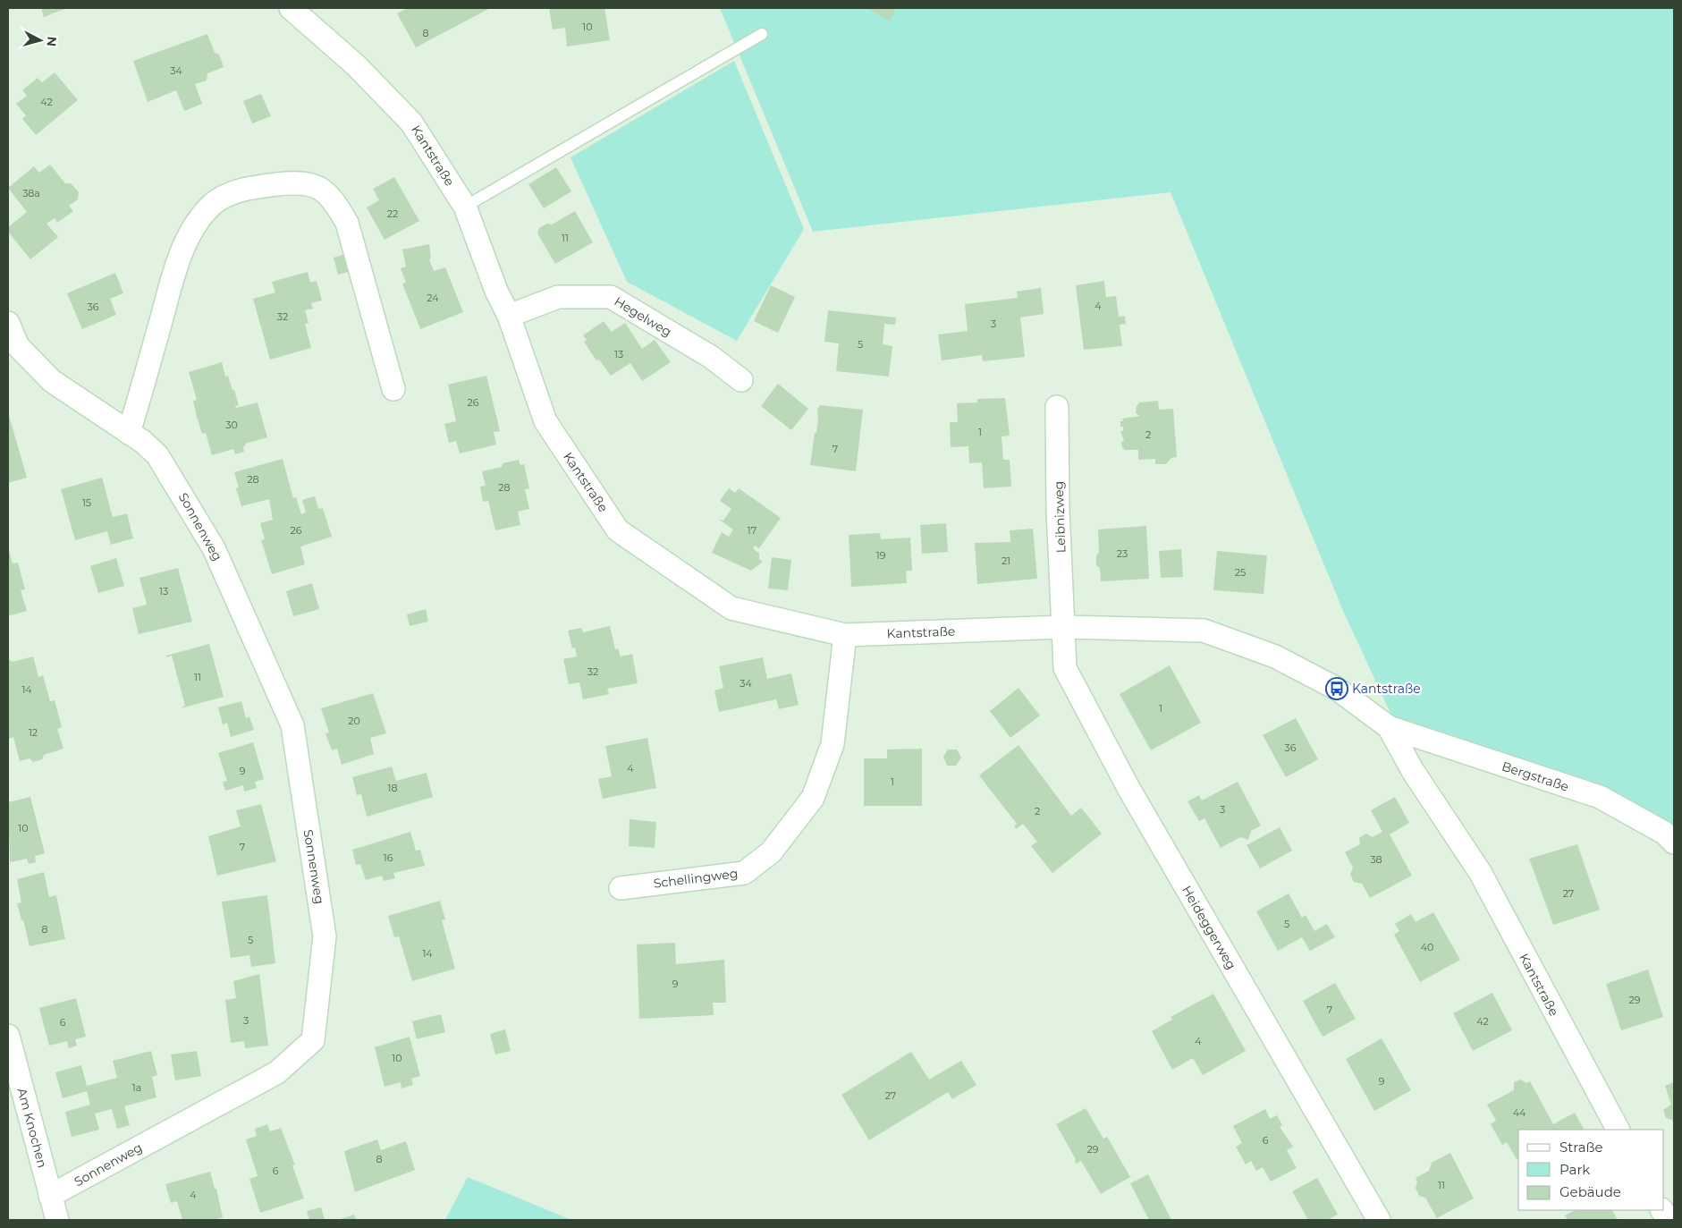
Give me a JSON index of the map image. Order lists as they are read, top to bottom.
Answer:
{
  "streets": {
    "street": [
      "Kantstraße",
      "Hegelweg",
      "Leibnizweg",
      "Sonnenweg",
      "Bergstraße",
      "Schellingweg",
      "Heideggerweg",
      "Am Knochen"
    ]
  },
  "crossings": [
    ["Kantstraße", "Hegelweg"],
    ["Kantstraße", "Leibnizweg"],
    ["Kantstraße", "Bergstraße"],
    ["Kantstraße", "Schellingweg"],
    ["Kantstraße", "Heideggerweg"],
    ["Leibnizweg", "Heideggerweg"],
    ["Sonnenweg", "Am Knochen"]
  ],
  "places": {
    "bus stop": ["Kantstraße"]
  },
  "house_numbers": [
    "10",
    "8",
    "34",
    "42",
    "38a",
    "22",
    "11",
    "24",
    "4",
    "36",
    "32",
    "3",
    "5",
    "13",
    "26",
    "30",
    "1",
    "2",
    "7",
    "28",
    "28",
    "15",
    "26",
    "17",
    "23",
    "19",
    "21",
    "25",
    "13",
    "32",
    "11",
    "34",
    "14",
    "1",
    "20",
    "12",
    "36",
    "4",
    "9",
    "1",
    "18",
    "3",
    "2",
    "10",
    "7",
    "16",
    "38",
    "27",
    "5",
    "8",
    "5",
    "40",
    "14",
    "9",
    "29",
    "7",
    "3",
    "42",
    "6",
    "4",
    "10",
    "9",
    "1a",
    "27",
    "44",
    "6",
    "29",
    "8",
    "6",
    "11",
    "4"
  ],
  "legend": ["Straße", "Park", "Gebäude"],
  "north": "right"
}
